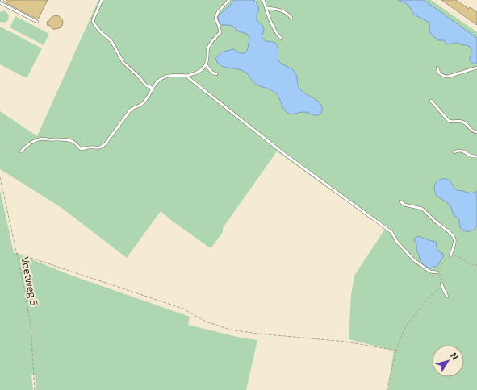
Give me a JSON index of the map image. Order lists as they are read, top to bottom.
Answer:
{
  "streets": {
    "path": ["Voetweg 5"]
  },
  "north": "top right"
}
